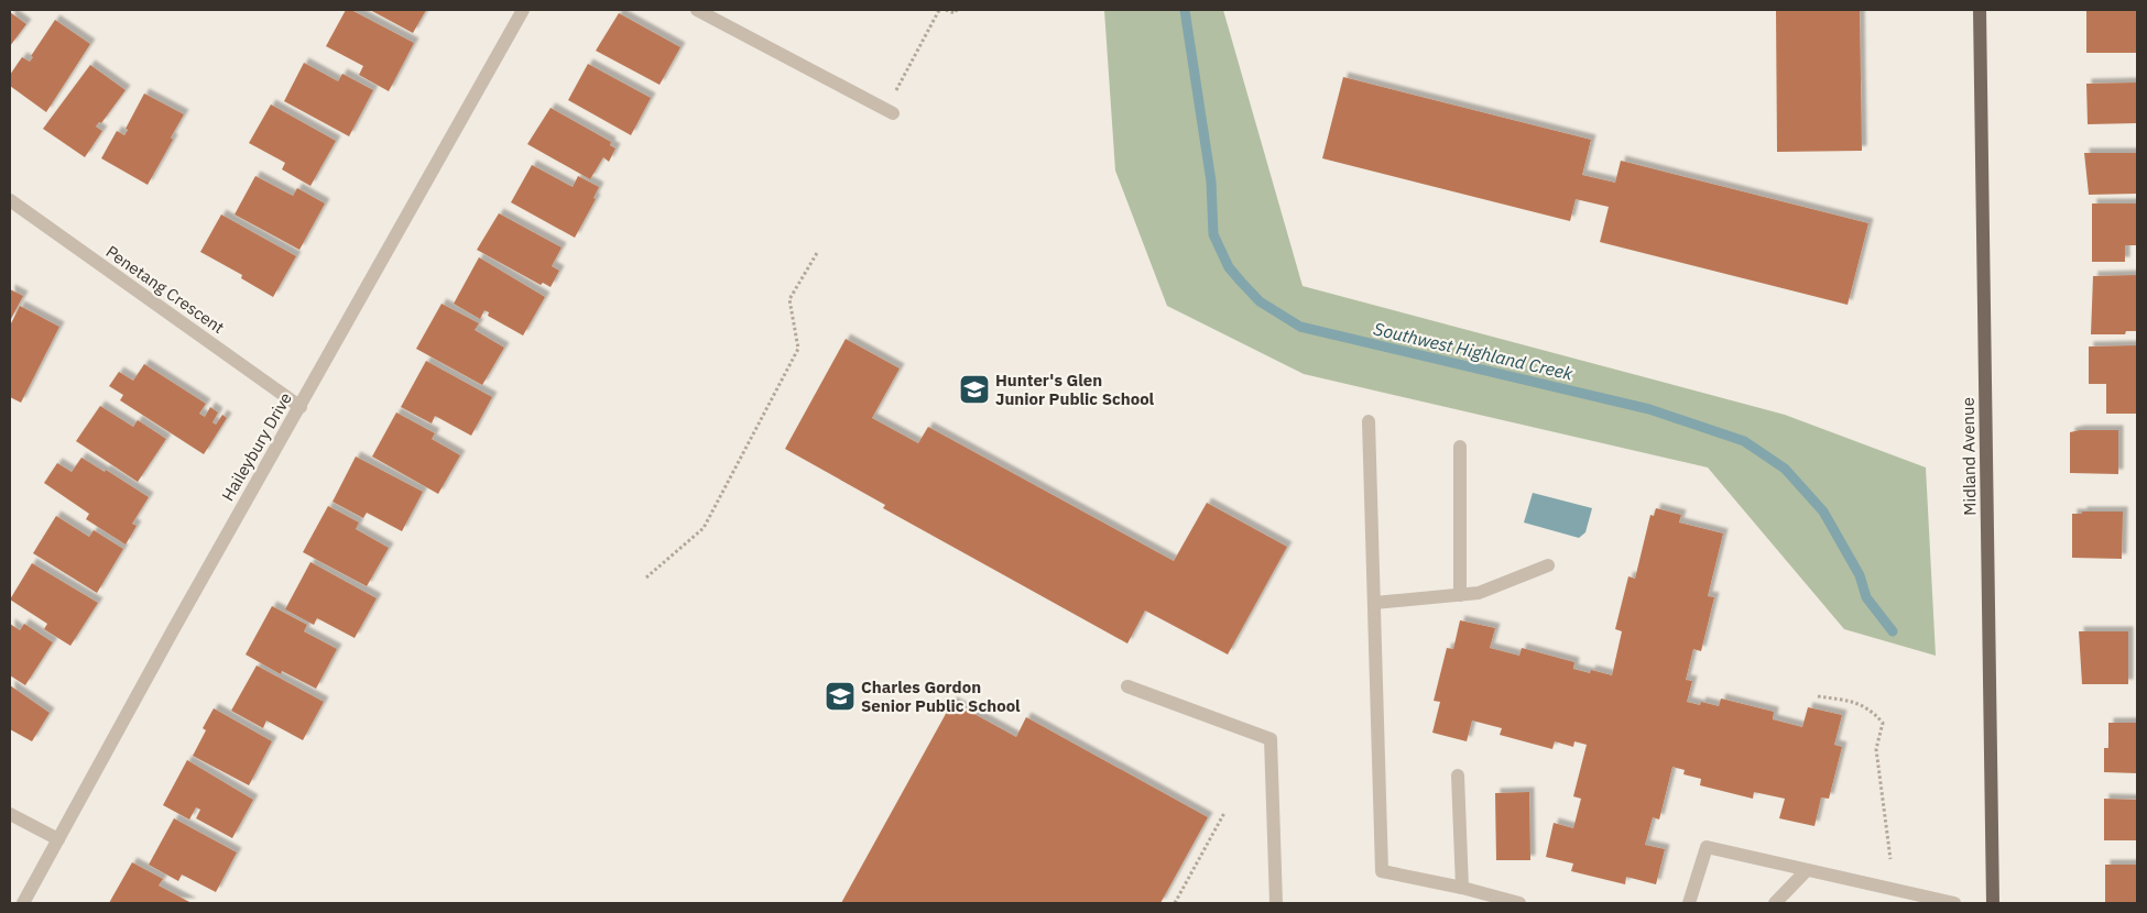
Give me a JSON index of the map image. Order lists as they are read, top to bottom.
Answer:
{
  "streets": {
    "main road": ["Midland Avenue"],
    "street": ["Penetang Crescent", "Haileybury Drive"]
  },
  "crossings": [
    ["Penetang Crescent", "Haileybury Drive"]
  ],
  "water": ["Southwest Highland Creek"],
  "places": {
    "school or university": ["Hunter's Glen Junior Public School", "Charles Gordon Senior Public School"]
  }
}
